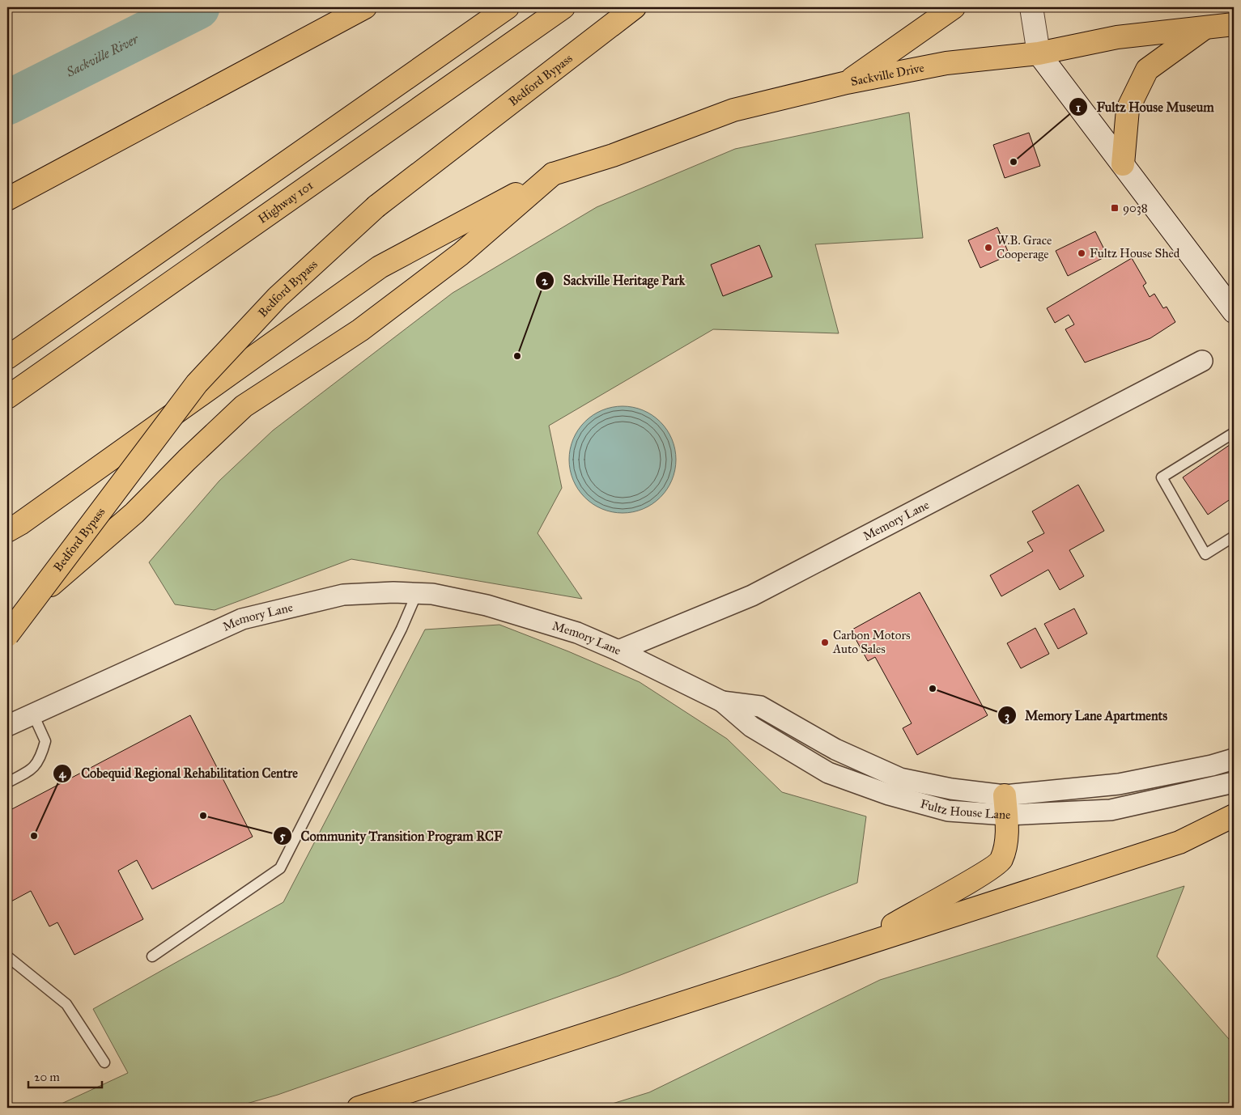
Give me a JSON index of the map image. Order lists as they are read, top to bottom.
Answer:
{
  "streets": {
    "main road": ["Sackville Drive", "Bedford Bypass", "Highway 101"],
    "street": ["Memory Lane", "Fultz House Lane"]
  },
  "crossings": [
    ["Memory Lane", "Fultz House Lane"]
  ],
  "water": ["Sackville River"],
  "places": {
    "other": [
      "Fultz House Museum",
      "W.B. Grace Cooperage",
      "Fultz House Shed",
      "Sackville Heritage Park",
      "Carbon Motors Auto Sales",
      "Memory Lane Apartments",
      "Community Transition Program RCF",
      "Cobequid Regional Rehabilitation Centre"
    ],
    "transit": ["9038"]
  },
  "scale_bar": "20 m"
}
